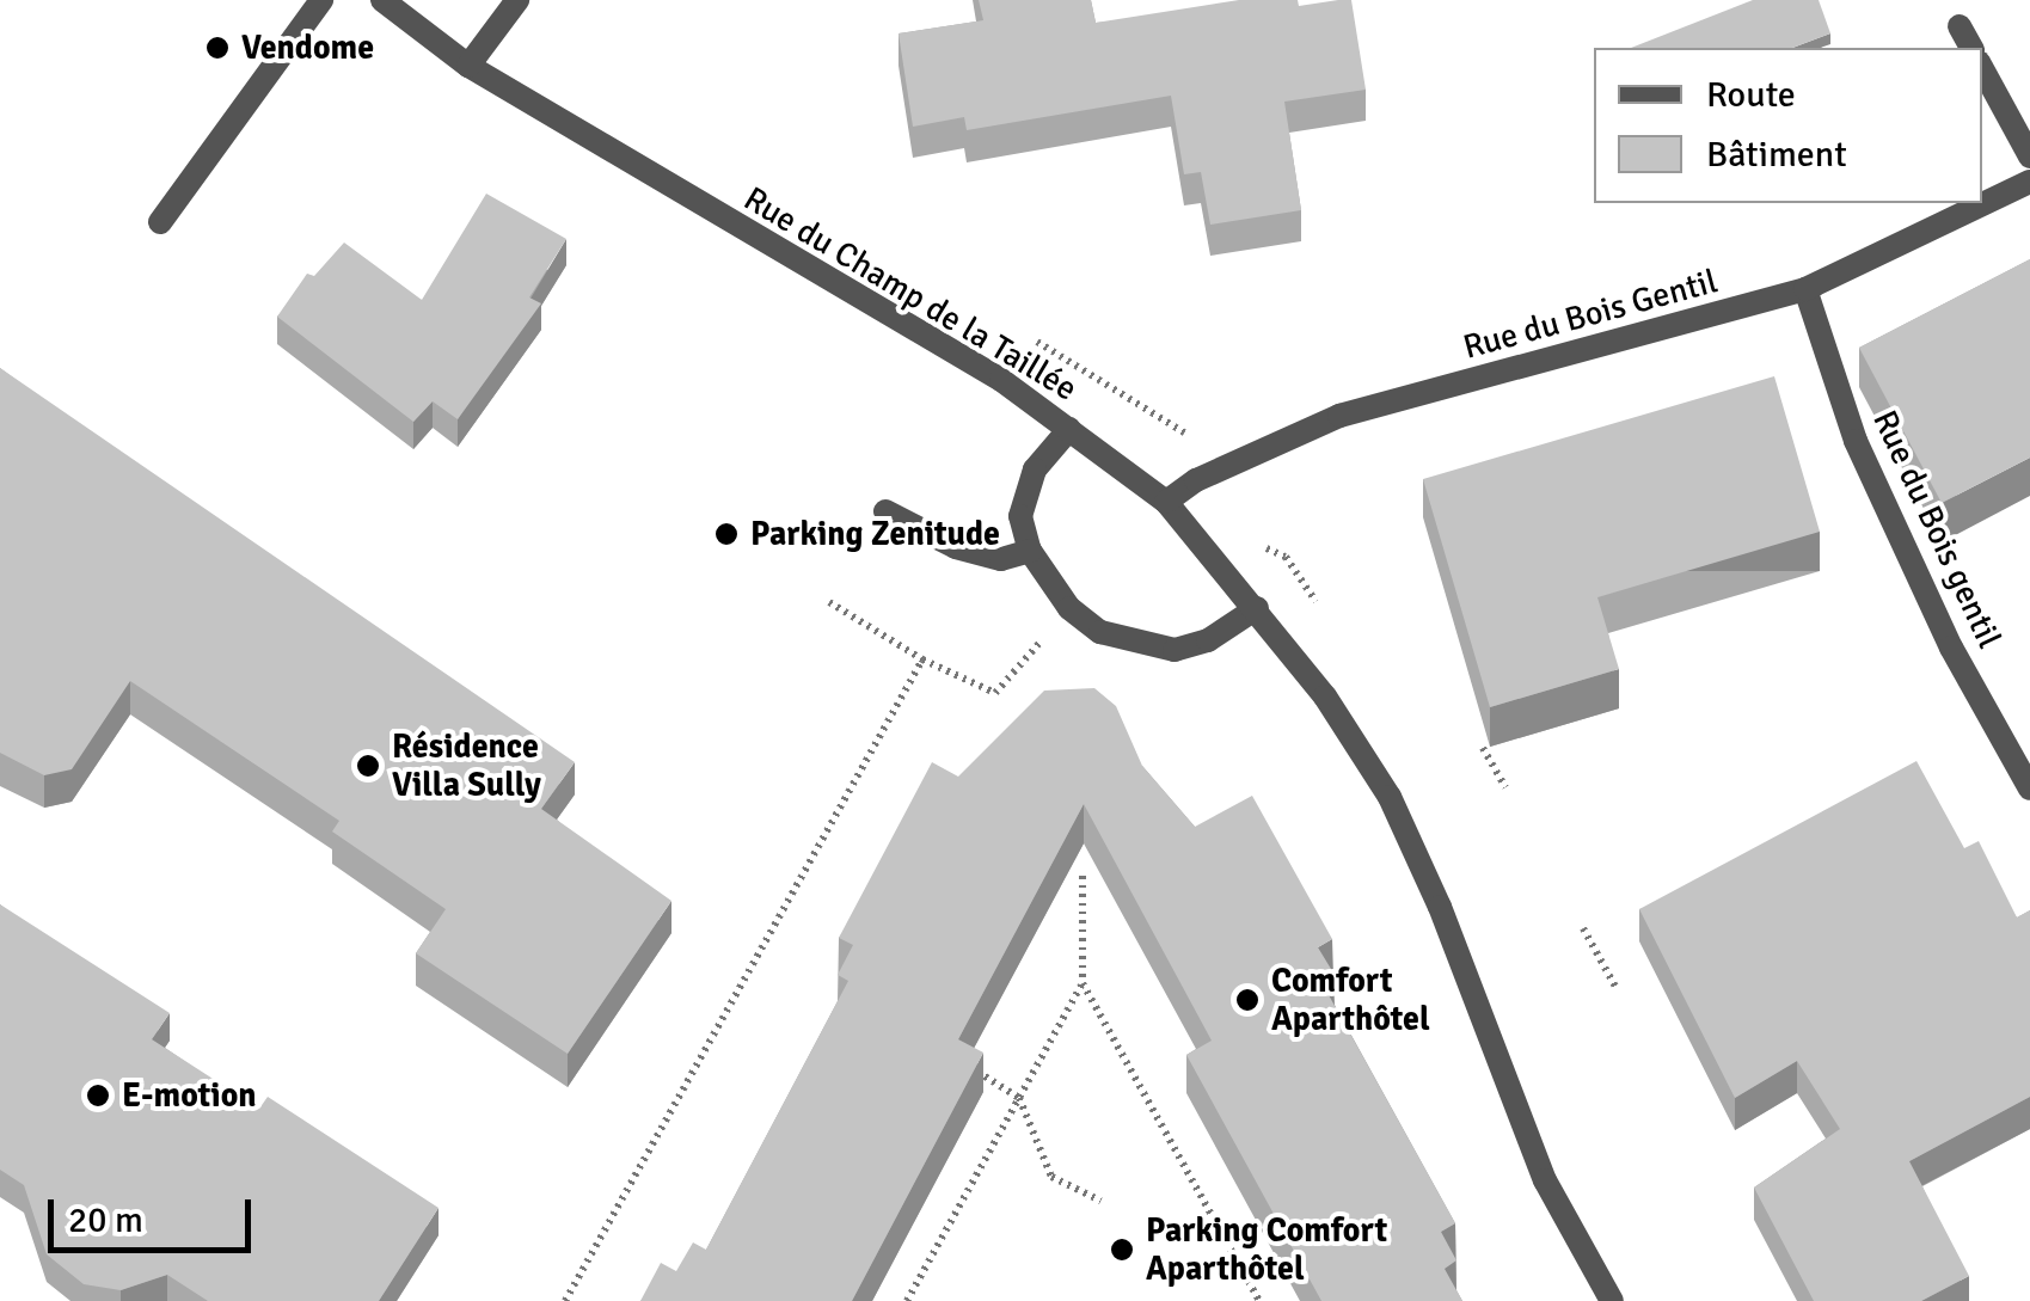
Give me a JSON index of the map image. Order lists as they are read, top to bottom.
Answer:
{
  "streets": {
    "street": ["Rue du Champ de la Taillée", "Rue du Bois Gentil", "Rue du Bois gentil"]
  },
  "crossings": [
    ["Rue du Champ de la Taillée", "Rue du Bois Gentil"],
    ["Rue du Bois Gentil", "Rue du Bois gentil"]
  ],
  "places": [
    "Vendome",
    "Parking Zenitude",
    "Résidence Villa Sully",
    "Comfort Aparthôtel",
    "E-motion",
    "Parking Comfort Aparthôtel"
  ],
  "legend": ["Route", "Bâtiment"],
  "scale_bar": "20 m"
}
